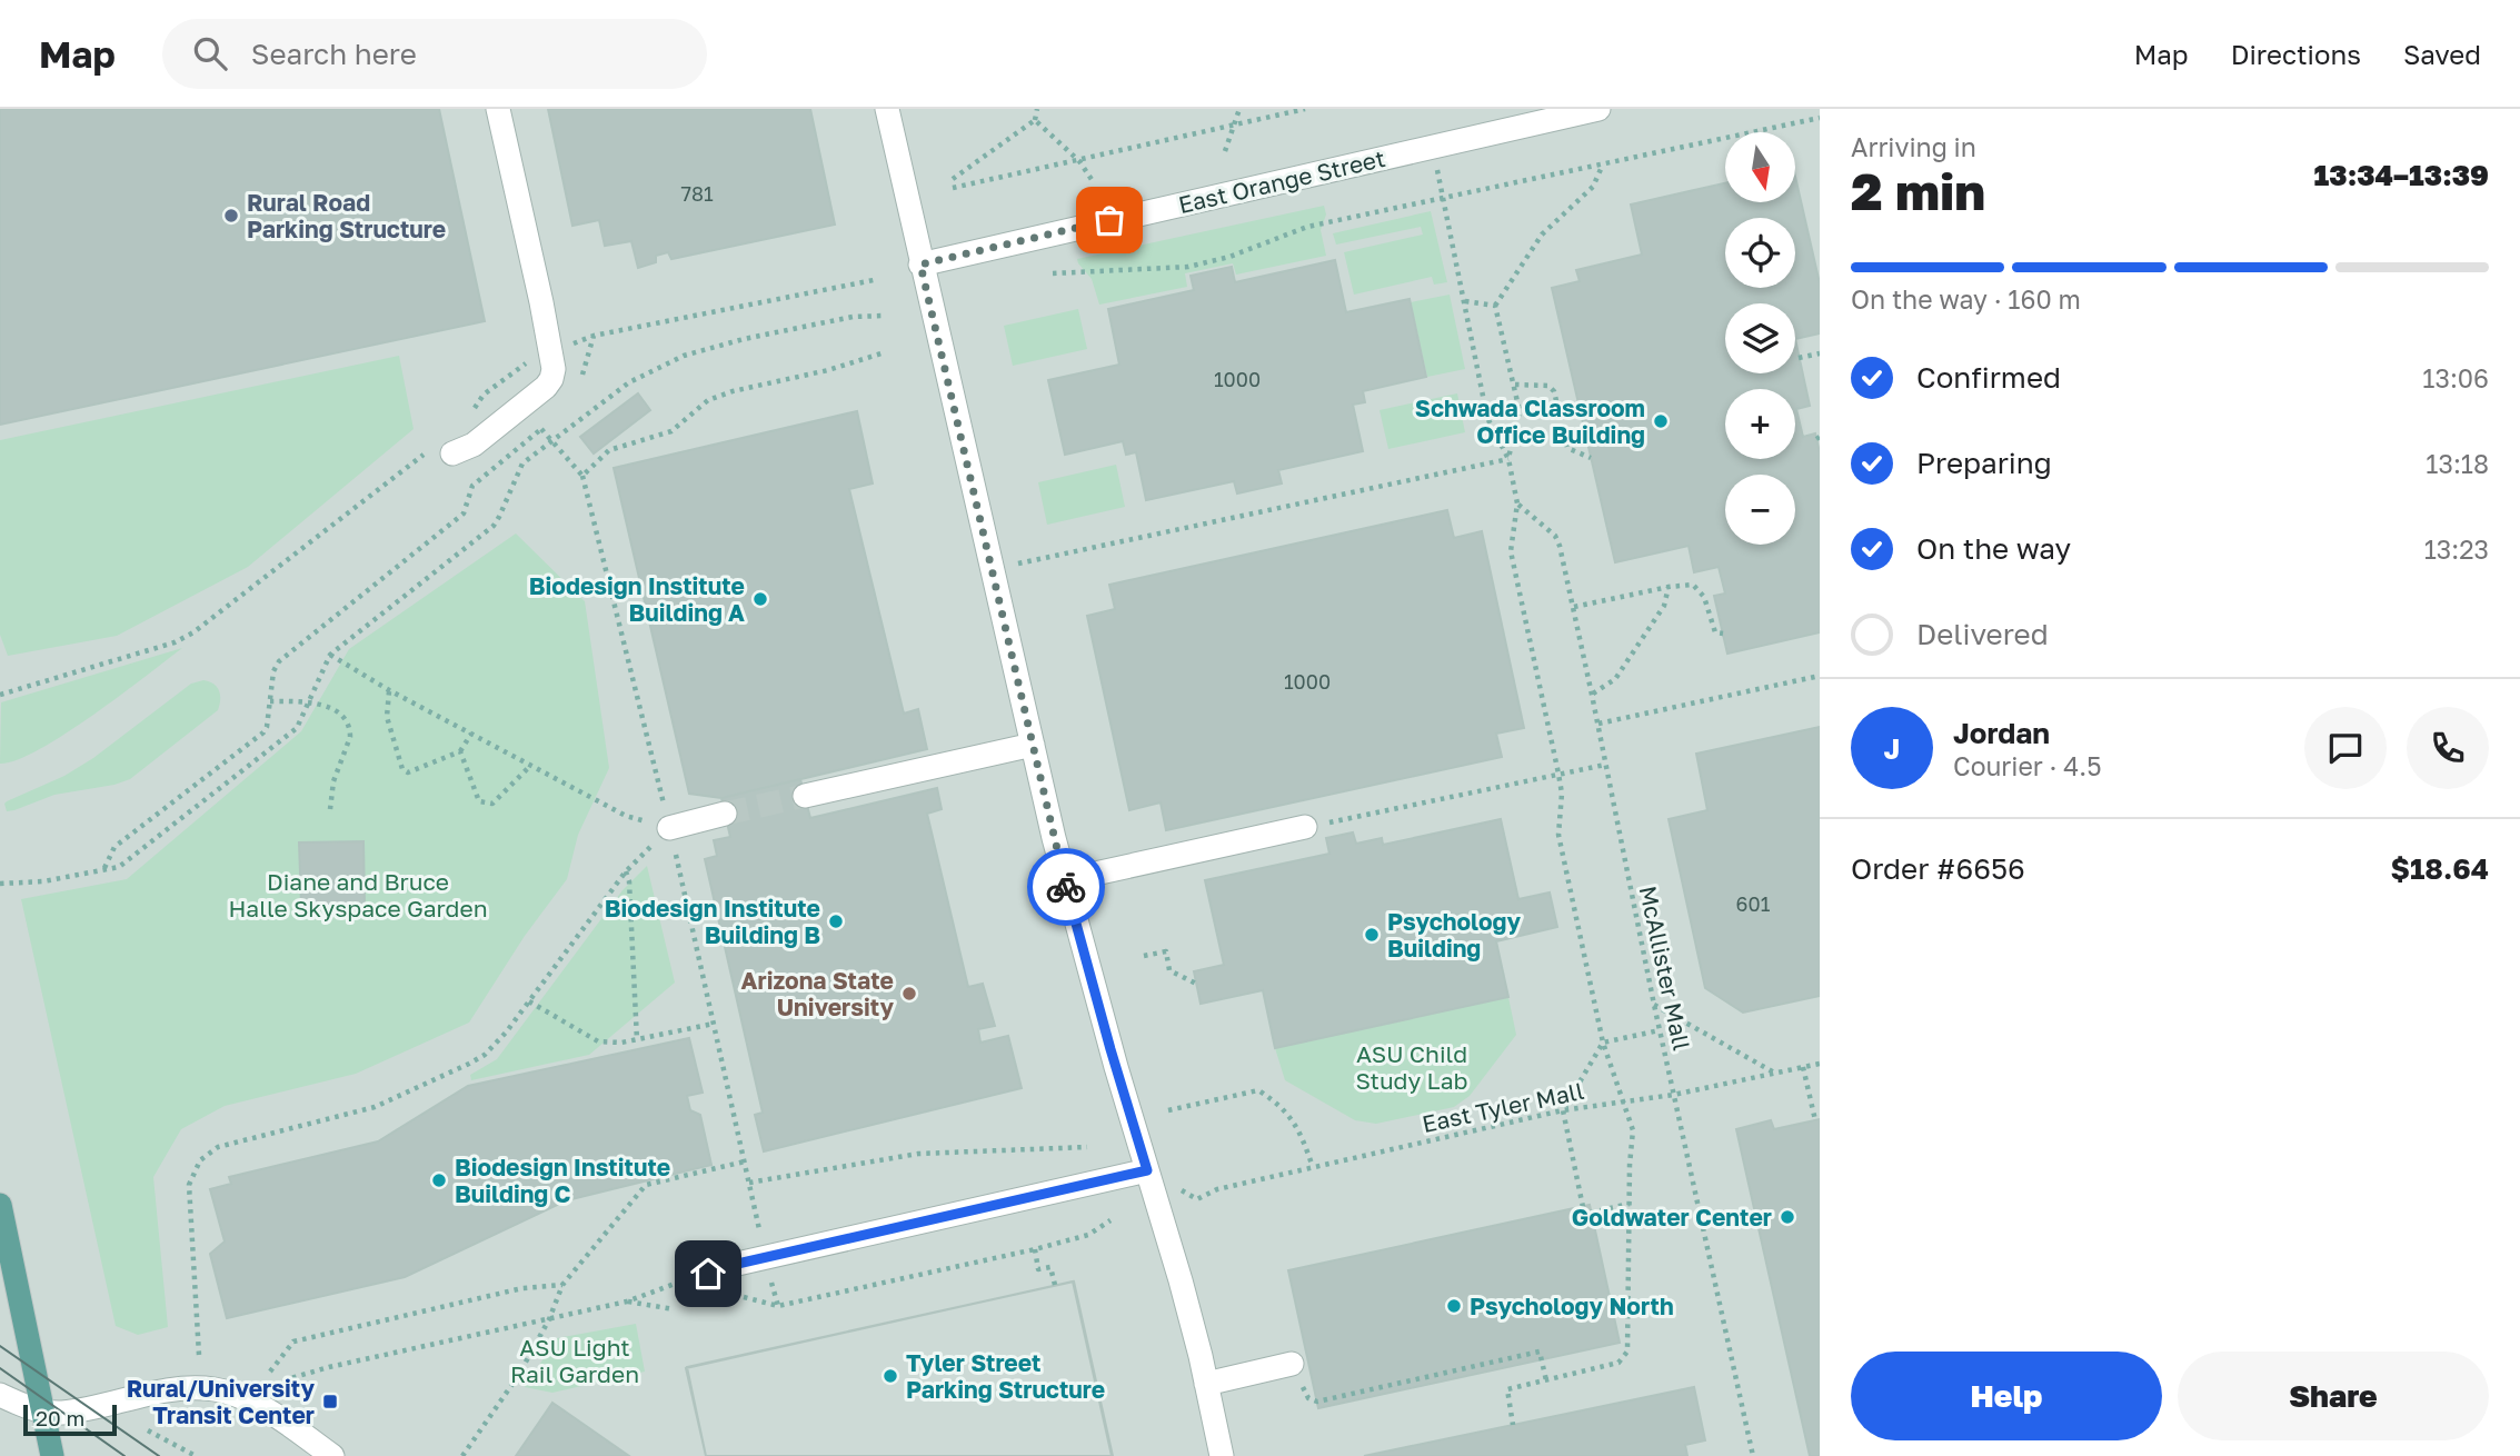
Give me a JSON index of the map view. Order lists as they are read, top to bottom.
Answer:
{
  "streets": {
    "street": ["East Orange Street"],
    "path": ["McAllister Mall", "East Tyler Mall"]
  },
  "crossings": [
    ["McAllister Mall", "East Tyler Mall"]
  ],
  "parks": ["Diane and Bruce Halle Skyspace Garden", "ASU Child Study Lab", "ASU Light Rail Garden"],
  "places": {
    "other": [
      "Rural Road Parking Structure",
      "Schwada Classroom Office Building",
      "Biodesign Institute Building A",
      "Biodesign Institute Building B",
      "Psychology Building",
      "Arizona State University",
      "Biodesign Institute Building C",
      "Goldwater Center",
      "Psychology North",
      "Tyler Street Parking Structure"
    ],
    "transit": ["Rural/University Transit Center"]
  },
  "house_numbers": [
    "781",
    "1000",
    "1000",
    "601"
  ],
  "scale_bar": "20 m",
  "north": "bottom",
  "page": {
    "header": "Map",
    "search": "Search here",
    "nav": ["Map", "Directions", "Saved"],
    "heading": ["2 min", "Arriving in", "13:34–13:39"],
    "panel": [
      "Jordan",
      "Courier · 4.5",
      "Order #6656",
      "$18.64"
    ],
    "map_buttons": ["+", "−"],
    "bar": "On the way · 160 m",
    "list": [
      ["Confirmed", "13:06"],
      ["Preparing", "13:18"],
      ["On the way", "13:23"],
      "Delivered"
    ],
    "round": "J",
    "buttons": ["Help", "Share"],
    "scale": "20 m"
  }
}
